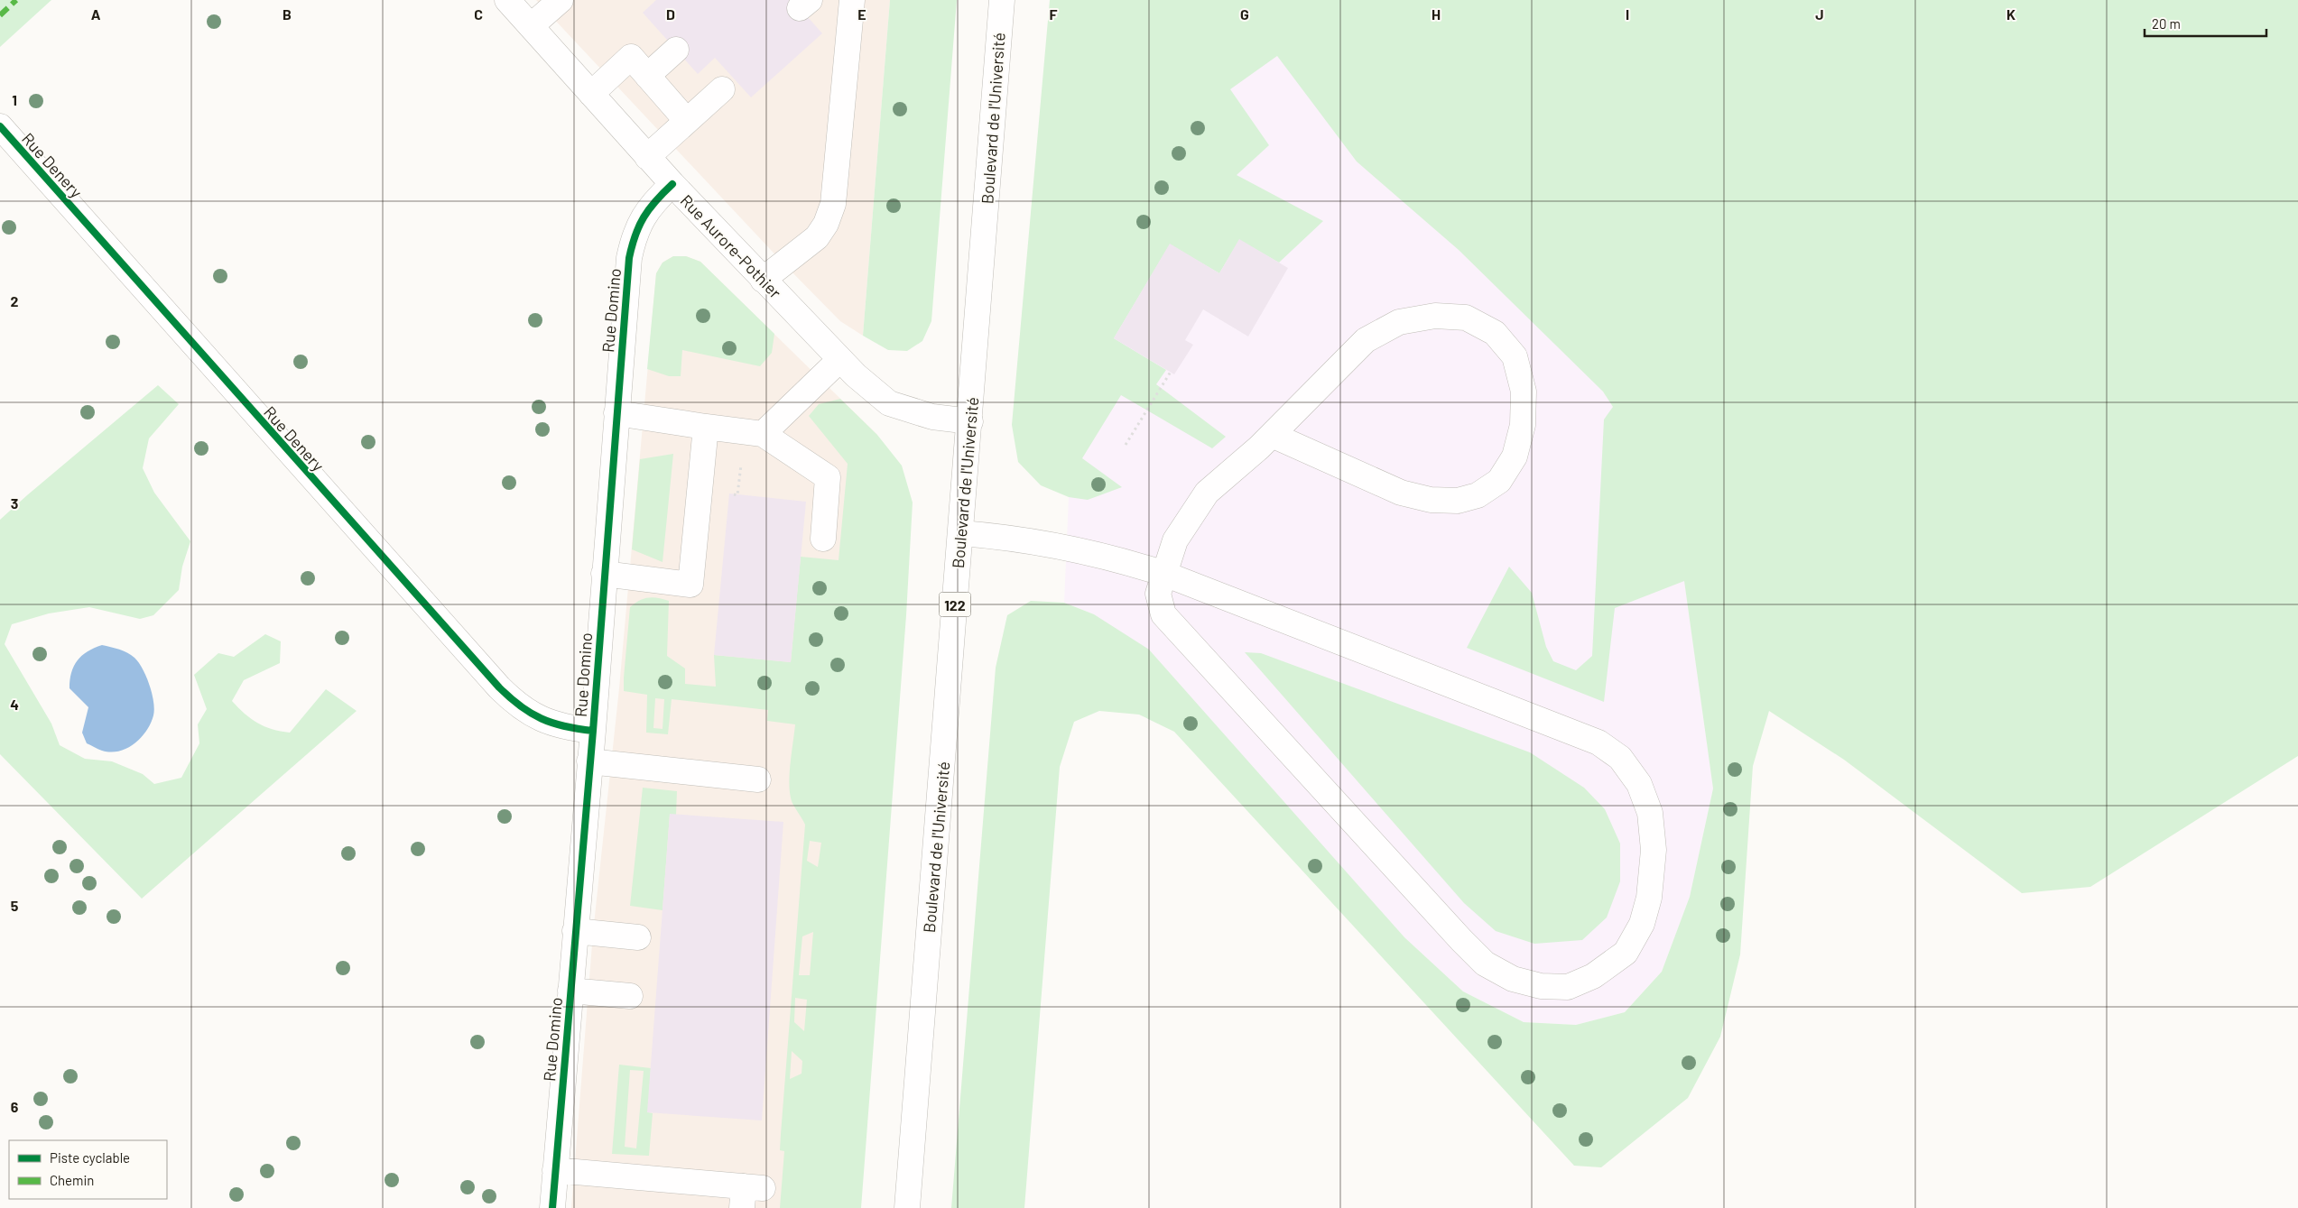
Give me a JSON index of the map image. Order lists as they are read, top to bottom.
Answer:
{
  "streets": {
    "street": [
      "Boulevard de l'Université",
      "Rue Denery",
      "Rue Aurore-Pothier",
      "Rue Domino",
      "122"
    ]
  },
  "crossings": [
    ["Boulevard de l'Université", "Rue Aurore-Pothier"],
    ["Rue Denery", "Rue Domino"],
    ["Rue Aurore-Pothier", "Rue Domino"]
  ],
  "legend": ["Piste cyclable", "Chemin"],
  "scale_bar": "20 m",
  "grid": {
    "columns": [
      "A",
      "B",
      "C",
      "D",
      "E",
      "F",
      "G",
      "H",
      "I",
      "J",
      "K"
    ],
    "rows": [
      "1",
      "2",
      "3",
      "4",
      "5",
      "6"
    ]
  }
}
